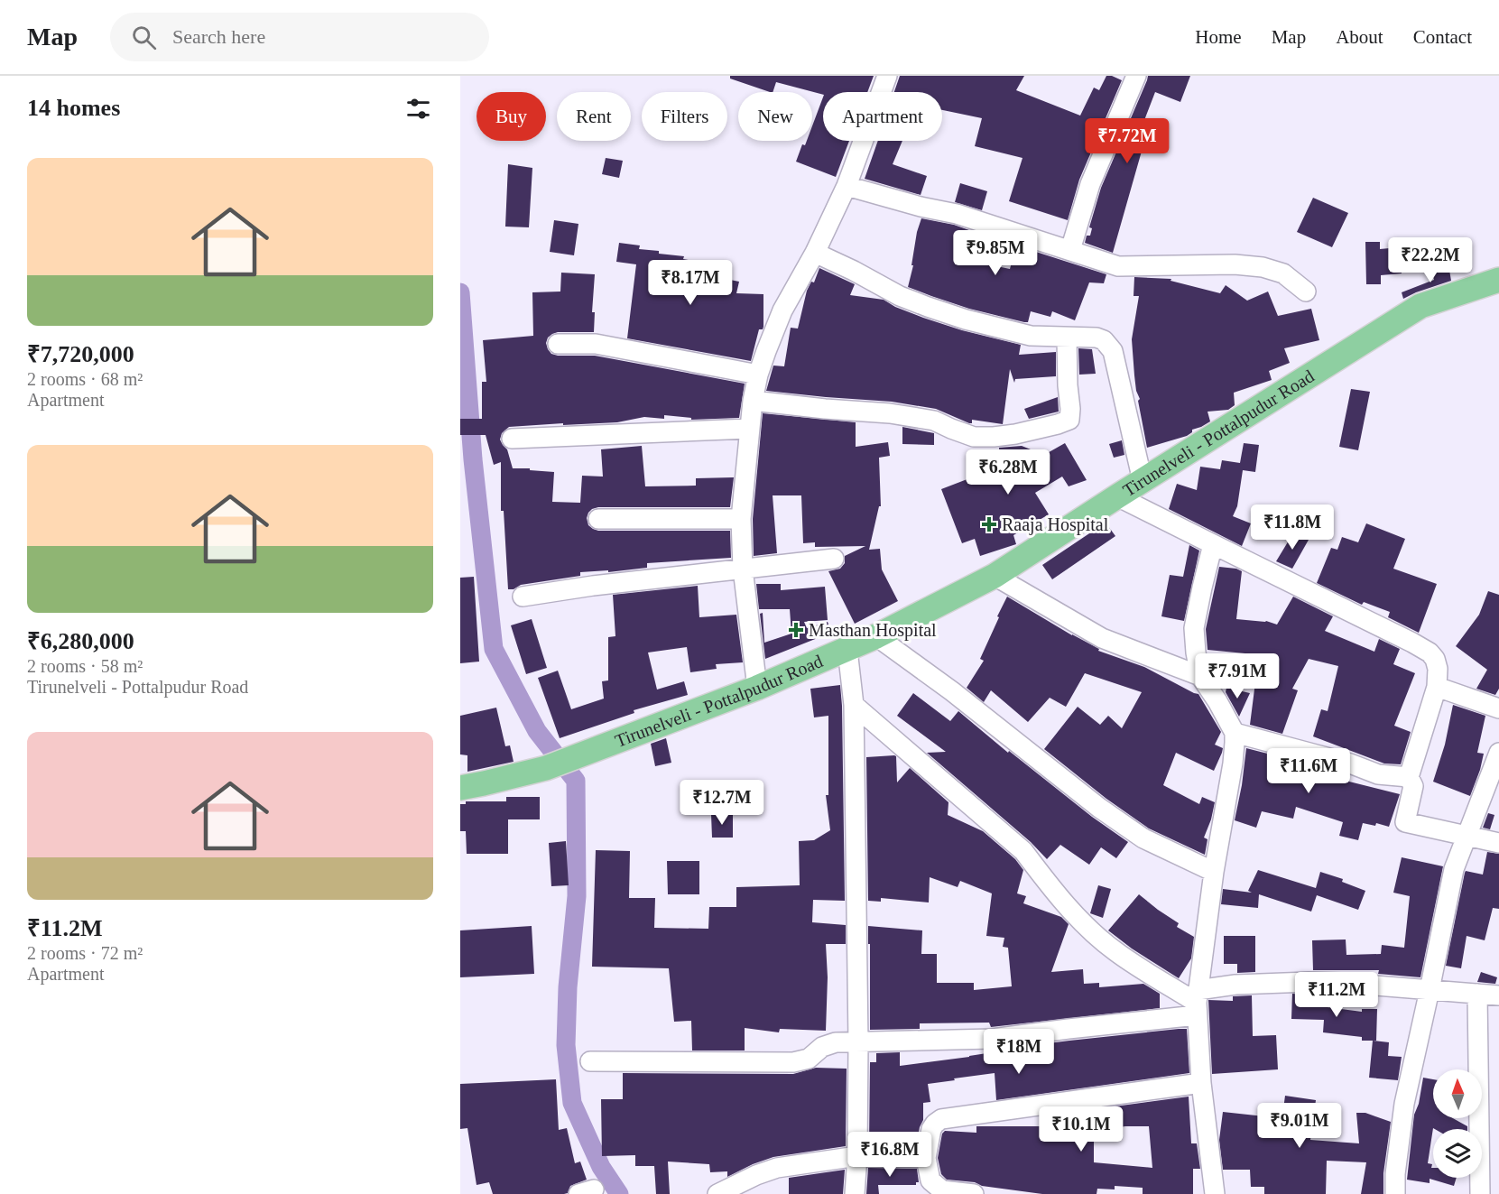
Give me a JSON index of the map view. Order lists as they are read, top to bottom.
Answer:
{
  "streets": {
    "main road": ["Tirunelveli - Pottalpudur Road"]
  },
  "places": {
    "health": ["Raaja Hospital", "Masthan Hospital"]
  },
  "north": "top",
  "page": {
    "header": "Map",
    "search": "Search here",
    "nav": [
      "Home",
      "Map",
      "About",
      "Contact"
    ],
    "heading": "14 homes",
    "chip": [
      "Buy",
      "Rent",
      "Filters",
      "New",
      "Apartment"
    ],
    "price": [
      "₹7.72M",
      "₹9.85M",
      "₹22.2M",
      "₹8.17M",
      "₹6.28M",
      "₹11.8M",
      "₹7.91M",
      "₹11.6M",
      "₹12.7M",
      "₹11.2M",
      "₹18M",
      "₹9.01M",
      "₹10.1M",
      "₹16.8M"
    ],
    "list": [
      {
        "name": "₹7,720,000",
        "note": "2 rooms · 68 m² · Apartment"
      },
      {
        "name": "₹6,280,000",
        "note": "2 rooms · 58 m² · Tirunelveli - Pottalpudur Road"
      },
      {
        "name": "₹11.2M",
        "note": "2 rooms · 72 m² · Apartment"
      }
    ]
  }
}
